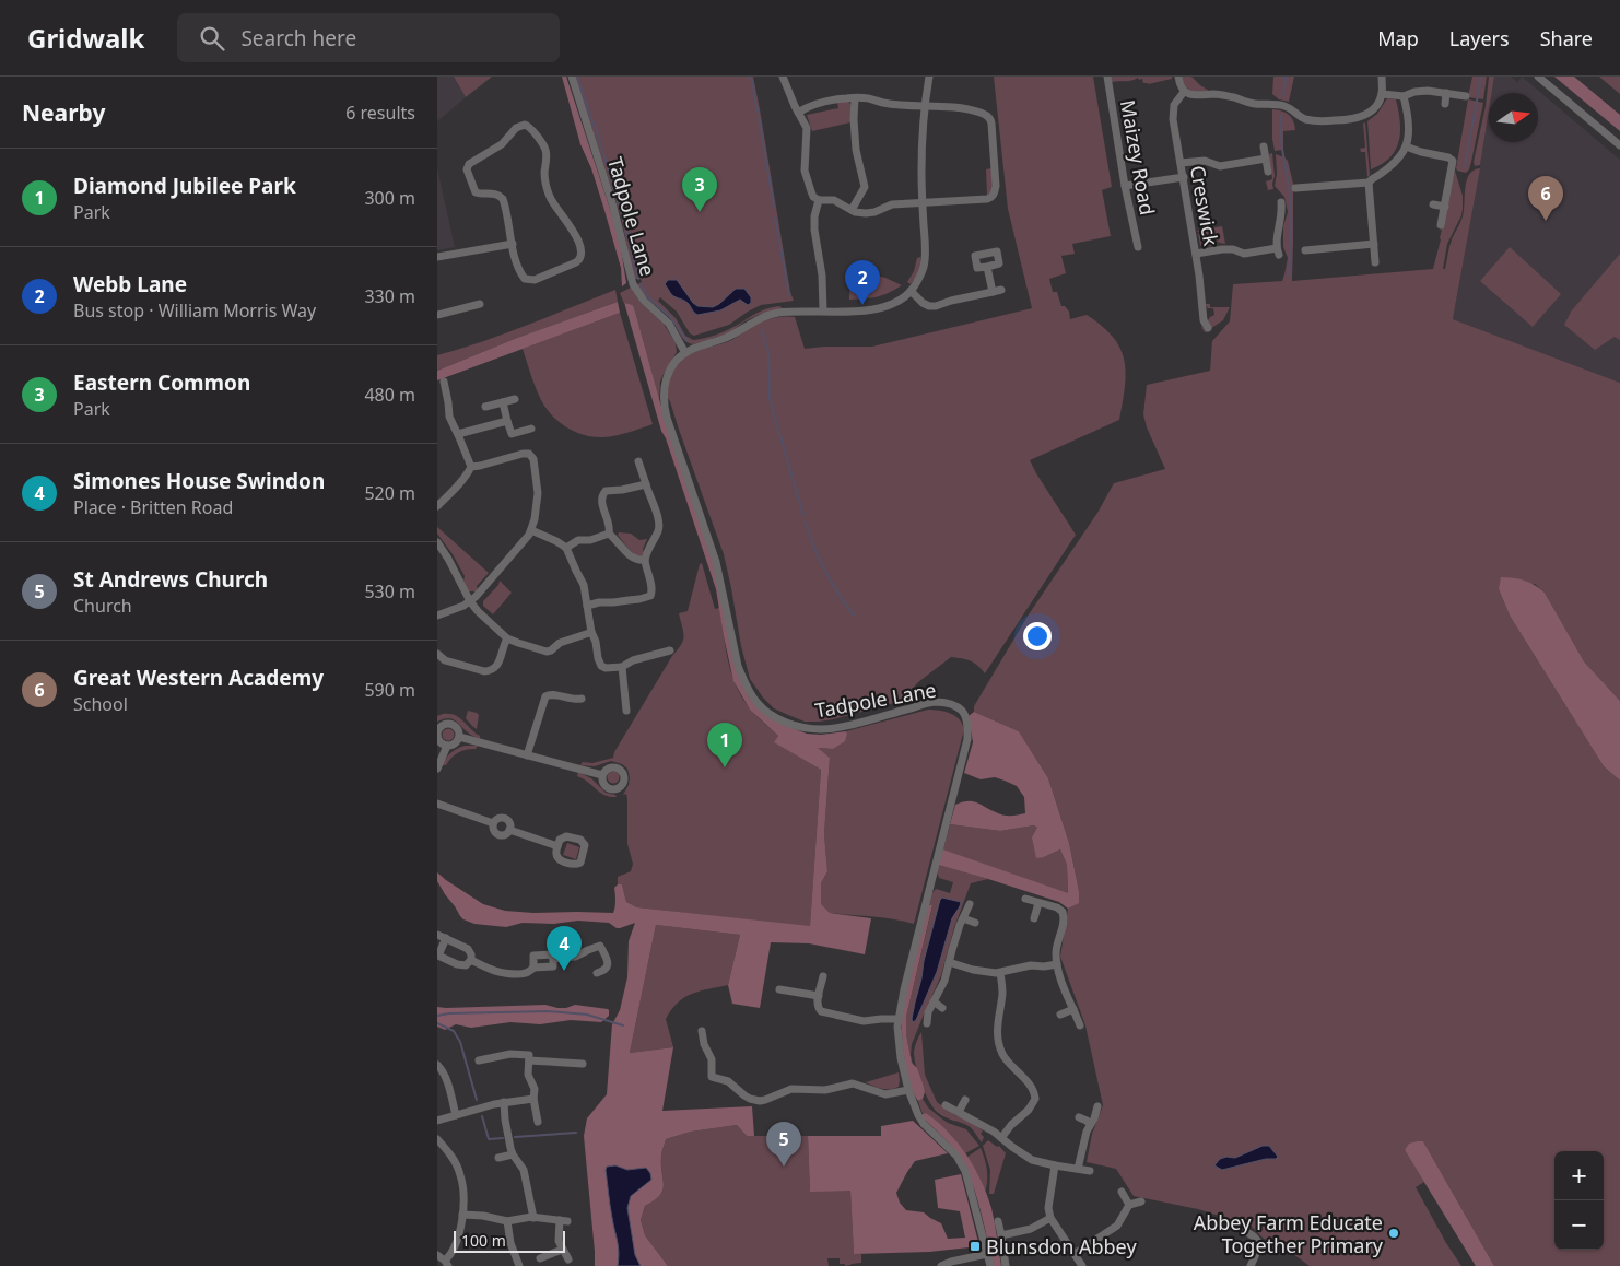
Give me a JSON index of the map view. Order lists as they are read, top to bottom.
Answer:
{
  "streets": {
    "street": ["Maizey Road", "Creswick", "Tadpole Lane"]
  },
  "places": {
    "other": ["Abbey Farm Educate Together Primary"],
    "transit": ["Blunsdon Abbey"]
  },
  "scale_bar": "100 m",
  "north": "right",
  "page": {
    "header": "Gridwalk",
    "search": "Search here",
    "nav": ["Map", "Layers", "Share"],
    "heading": ["Nearby", "6 results"],
    "list": [
      {
        "mark": "1",
        "name": "Diamond Jubilee Park",
        "note": "Park",
        "value": "300 m"
      },
      {
        "mark": "2",
        "name": "Webb Lane",
        "note": "Bus stop · William Morris Way",
        "value": "330 m"
      },
      {
        "mark": "3",
        "name": "Eastern Common",
        "note": "Park",
        "value": "480 m"
      },
      {
        "mark": "4",
        "name": "Simones House Swindon",
        "note": "Place · Britten Road",
        "value": "520 m"
      },
      {
        "mark": "5",
        "name": "St Andrews Church",
        "note": "Church",
        "value": "530 m"
      },
      {
        "mark": "6",
        "name": "Great Western Academy",
        "note": "School",
        "value": "590 m"
      }
    ],
    "pins": [
      "3",
      "6",
      "2",
      "1",
      "4",
      "5"
    ],
    "map_buttons": ["+", "−"],
    "scale": "100 m"
  }
}
